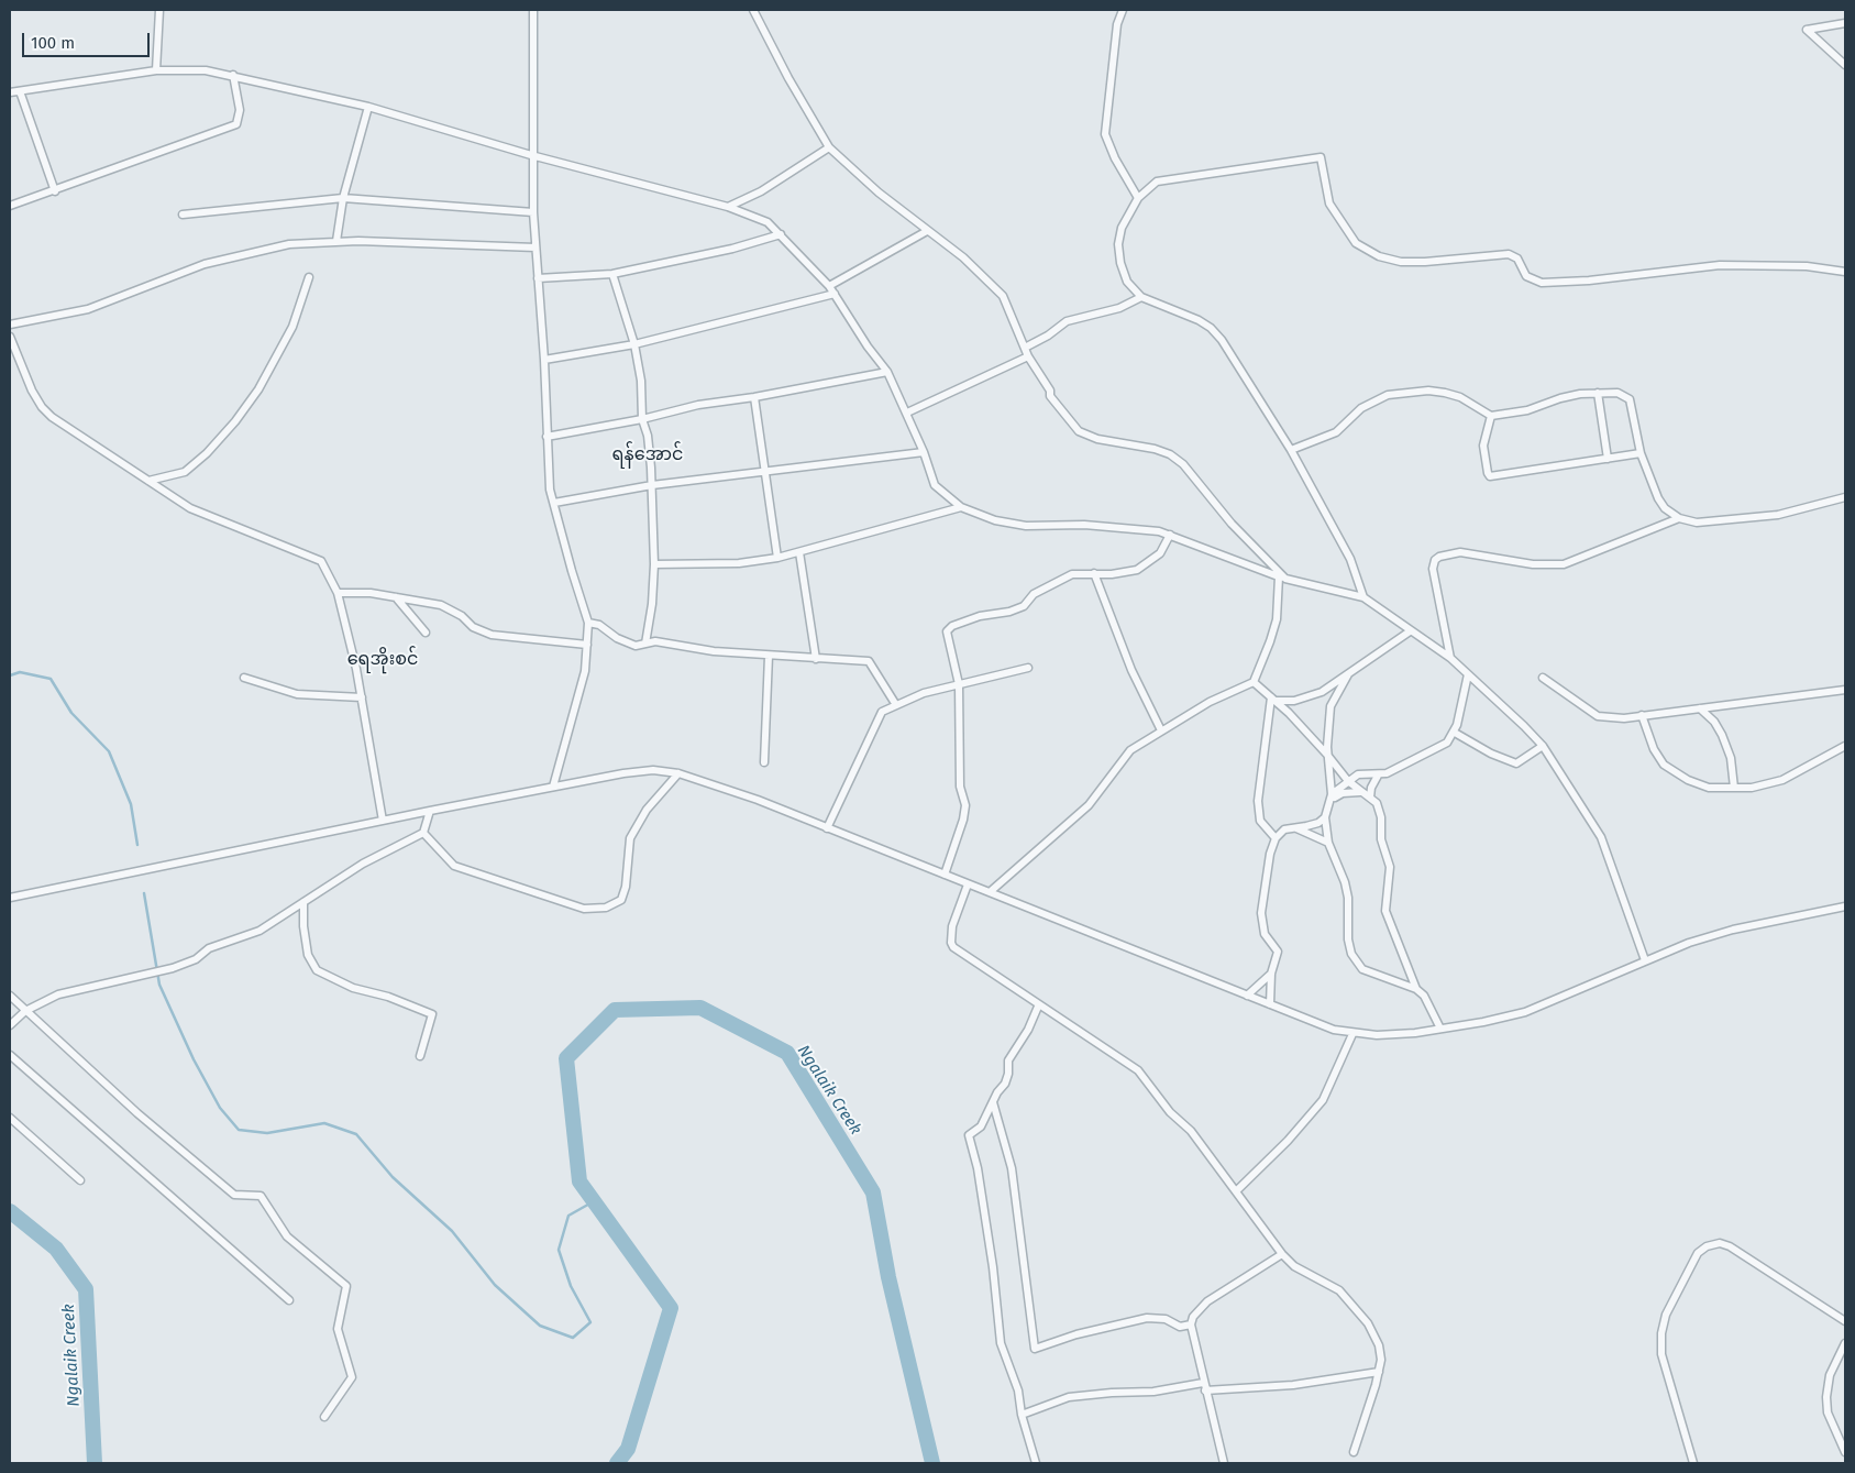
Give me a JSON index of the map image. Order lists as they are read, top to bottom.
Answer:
{
  "districts": ["ရန်အောင်", "ရေအိုးစင်"],
  "water": ["Ngalaik Creek"],
  "scale_bar": "100 m"
}
